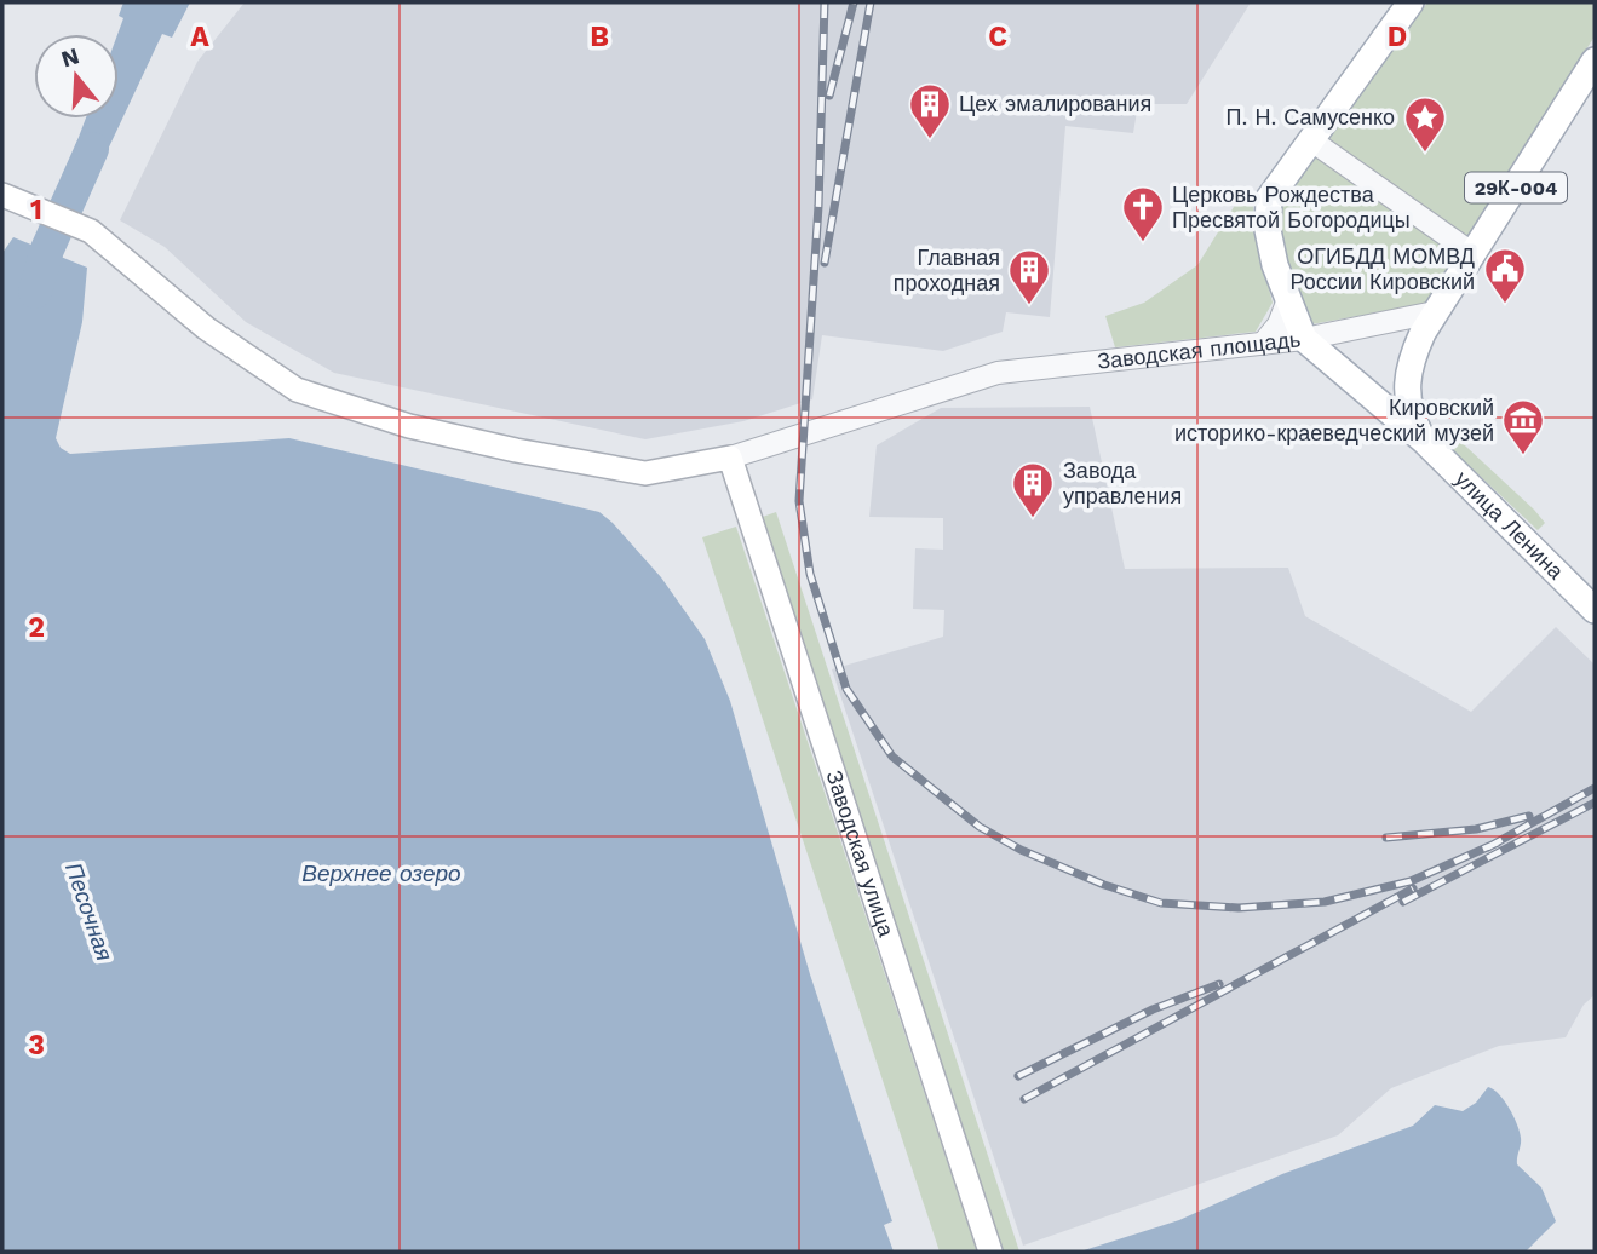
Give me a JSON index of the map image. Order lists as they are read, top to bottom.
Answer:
{
  "streets": {
    "main road": [
      "29К-004",
      "Заводская площадь",
      "улица Ленина",
      "Заводская улица"
    ]
  },
  "crossings": [
    ["29К-004", "Заводская площадь"],
    ["29К-004", "улица Ленина"],
    ["Заводская площадь", "Заводская улица"]
  ],
  "water": ["Верхнее озеро", "Песочная"],
  "places": {
    "building": ["Цех эмалирования", "Главная проходная", "Завода управления"],
    "place": ["П. Н. Самусенко"],
    "church": ["Церковь Рождества Пресвятой Богородицы"],
    "public building": ["ОГИБДД МОМВД России Кировский"],
    "museum": ["Кировский историко-краеведческий музей"]
  },
  "north": "top",
  "grid": {
    "columns": [
      "A",
      "B",
      "C",
      "D"
    ],
    "rows": ["1", "2", "3"]
  }
}
